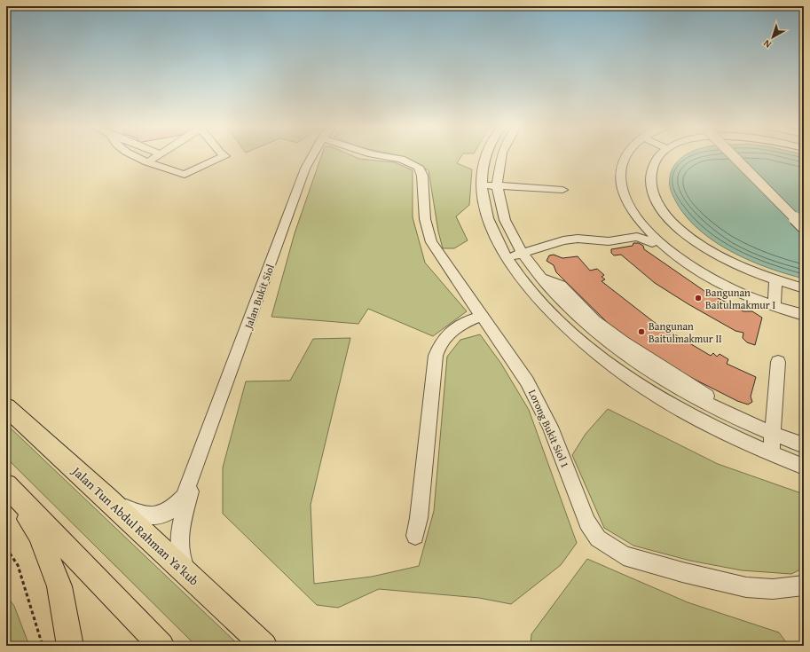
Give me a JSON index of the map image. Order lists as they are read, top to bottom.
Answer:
{
  "streets": {
    "main road": ["Jalan Tun Abdul Rahman Ya'kub"],
    "street": ["Jalan Bukit Siol", "Lorong Bukit Siol 1"]
  },
  "places": ["Bangunan Baitulmakmur I", "Bangunan Baitulmakmur II"],
  "north": "bottom left"
}
